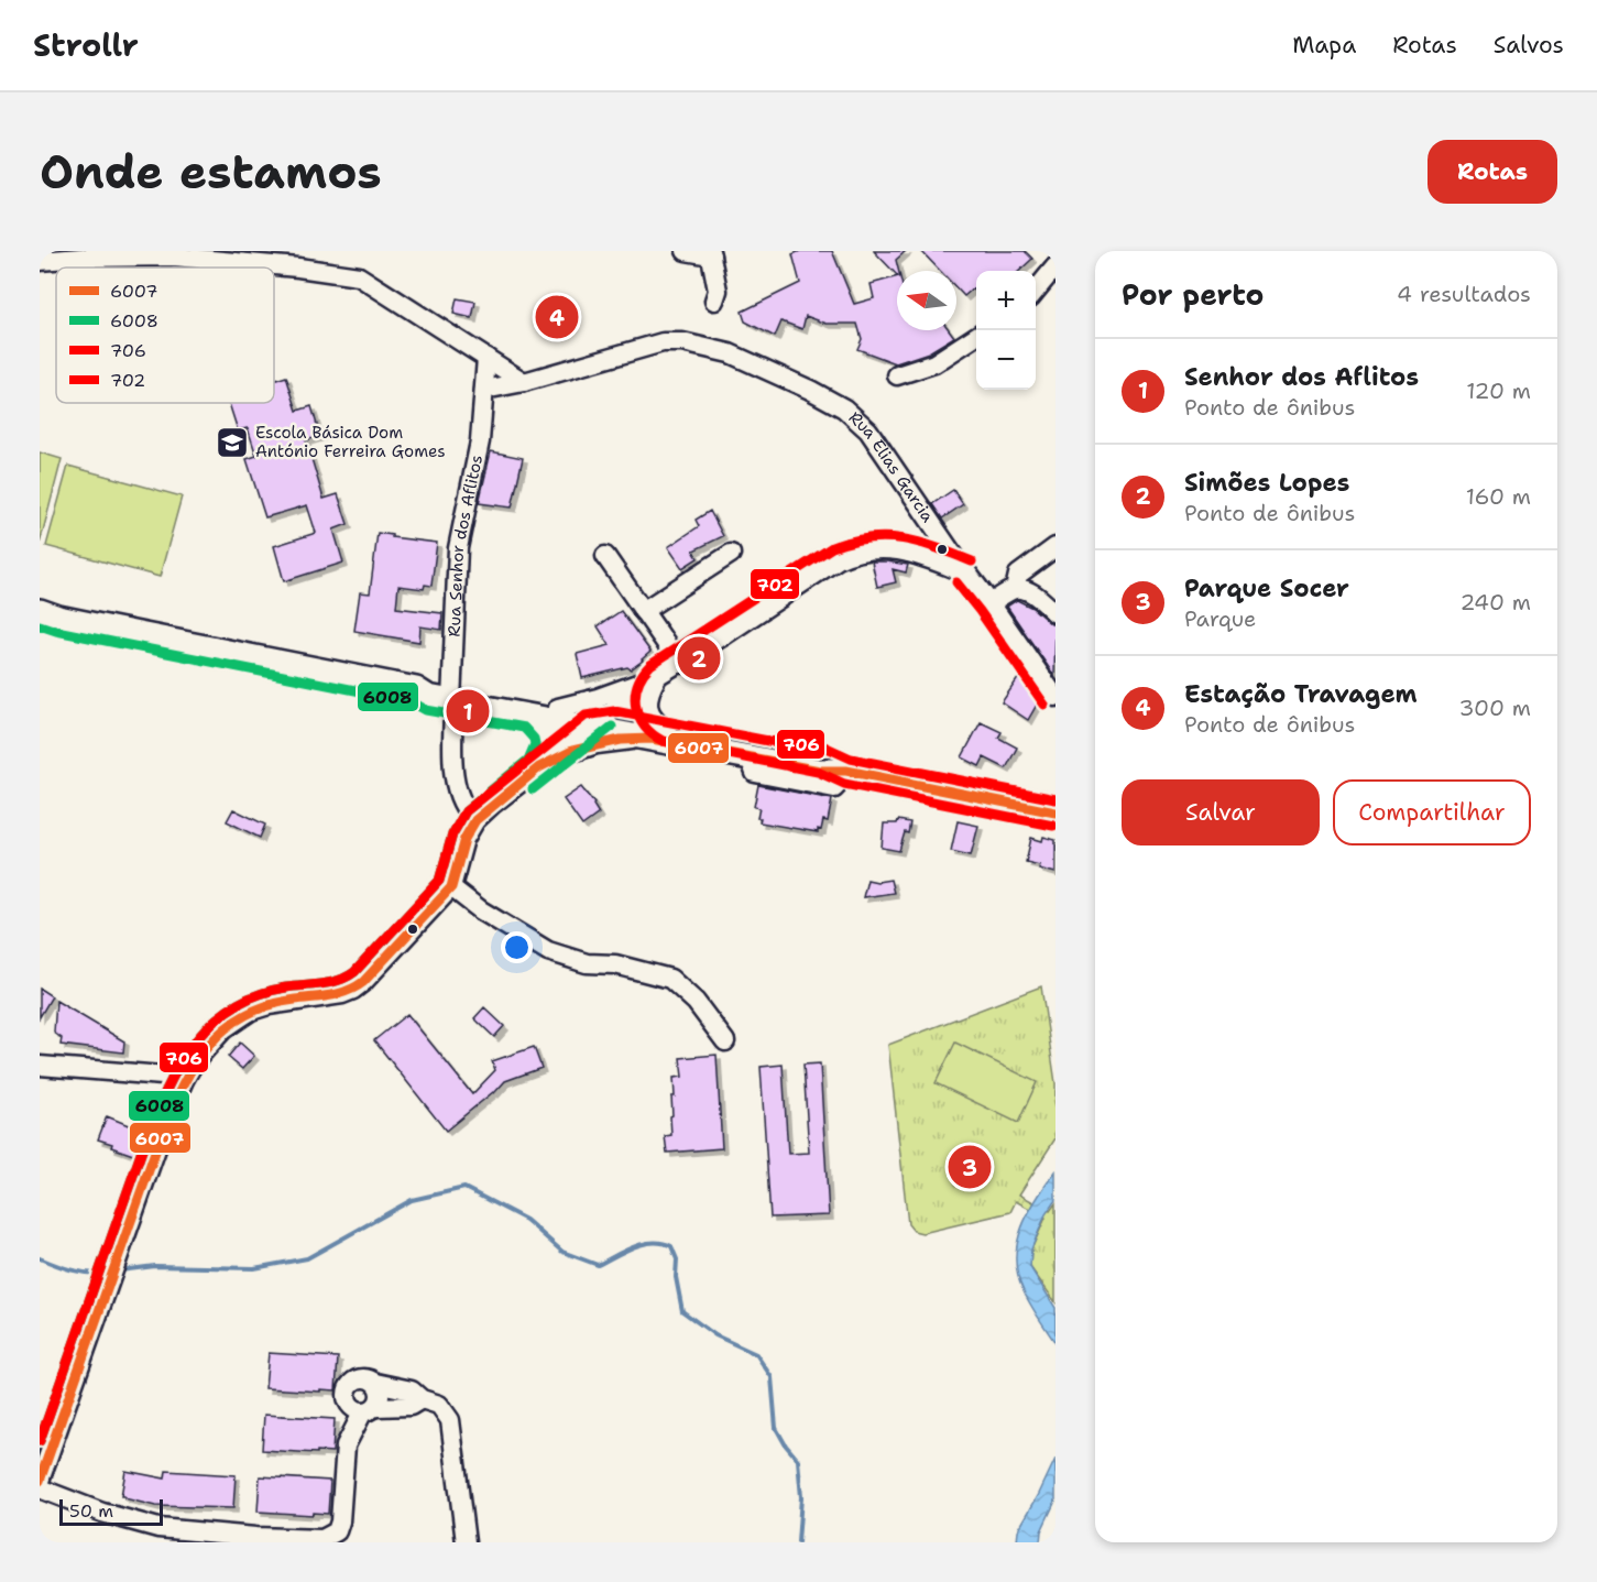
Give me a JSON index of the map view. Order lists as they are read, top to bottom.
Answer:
{
  "streets": {
    "street": ["Rua Elias Garcia", "Rua Senhor dos Aflitos"]
  },
  "places": {
    "school or university": ["Escola Básica Dom António Ferreira Gomes"]
  },
  "lines": [
    "transit line 702",
    "transit line 6008",
    "transit line 706",
    "transit line 6007"
  ],
  "legend": [
    "6007",
    "6008",
    "706",
    "702"
  ],
  "scale_bar": "50 m",
  "north": "left",
  "page": {
    "header": "Strollr",
    "nav": ["Mapa", "Rotas", "Salvos"],
    "buttons": [
      "Rotas",
      ["Salvar", "Compartilhar"]
    ],
    "title": "Onde estamos",
    "heading": ["Por perto", "4 resultados"],
    "map_buttons": ["+", "−"],
    "pins": [
      "4",
      "2",
      "1",
      "3"
    ],
    "list": [
      {
        "mark": "1",
        "name": "Senhor dos Aflitos",
        "note": "Ponto de ônibus",
        "value": "120 m"
      },
      {
        "mark": "2",
        "name": "Simões Lopes",
        "note": "Ponto de ônibus",
        "value": "160 m"
      },
      {
        "mark": "3",
        "name": "Parque Socer",
        "note": "Parque",
        "value": "240 m"
      },
      {
        "mark": "4",
        "name": "Estação Travagem",
        "note": "Ponto de ônibus",
        "value": "300 m"
      }
    ],
    "scale": "50 m"
  }
}
